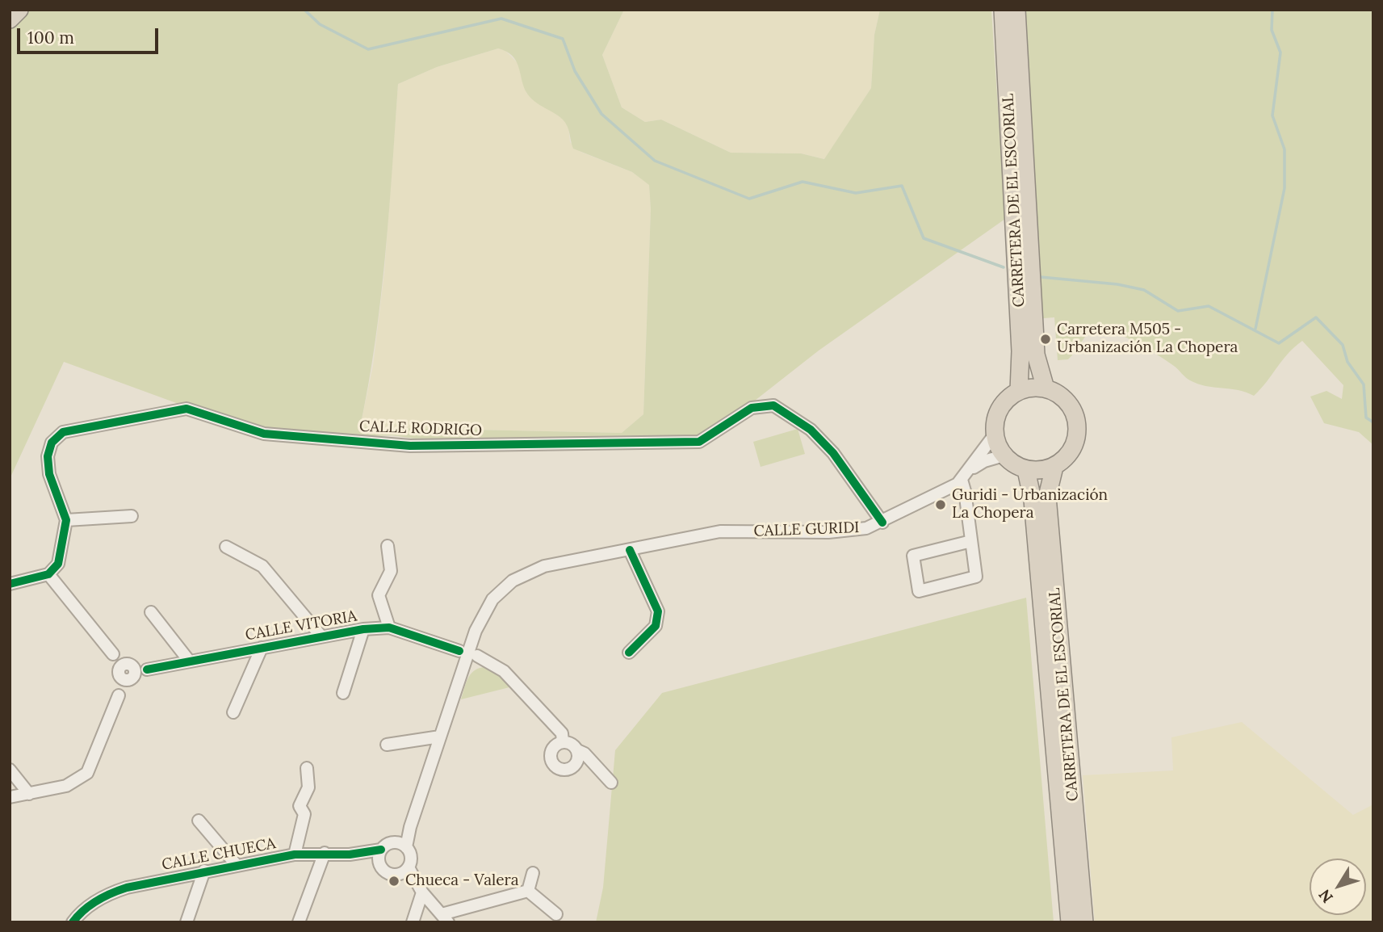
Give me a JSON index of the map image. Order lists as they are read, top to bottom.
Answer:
{
  "streets": {
    "highway": ["CARRETERA DE EL ESCORIAL"],
    "street": [
      "CALLE RODRIGO",
      "CALLE GURIDI",
      "CALLE VITORIA",
      "CALLE CHUECA"
    ]
  },
  "crossings": [
    ["CARRETERA DE EL ESCORIAL", "CALLE GURIDI"],
    ["CALLE RODRIGO", "CALLE GURIDI"],
    ["CALLE GURIDI", "CALLE CHUECA"]
  ],
  "places": ["Carretera M505 - Urbanización La Chopera", "Guridi - Urbanización La Chopera", "Chueca - Valera"],
  "scale_bar": "100 m",
  "north": "bottom left"
}
